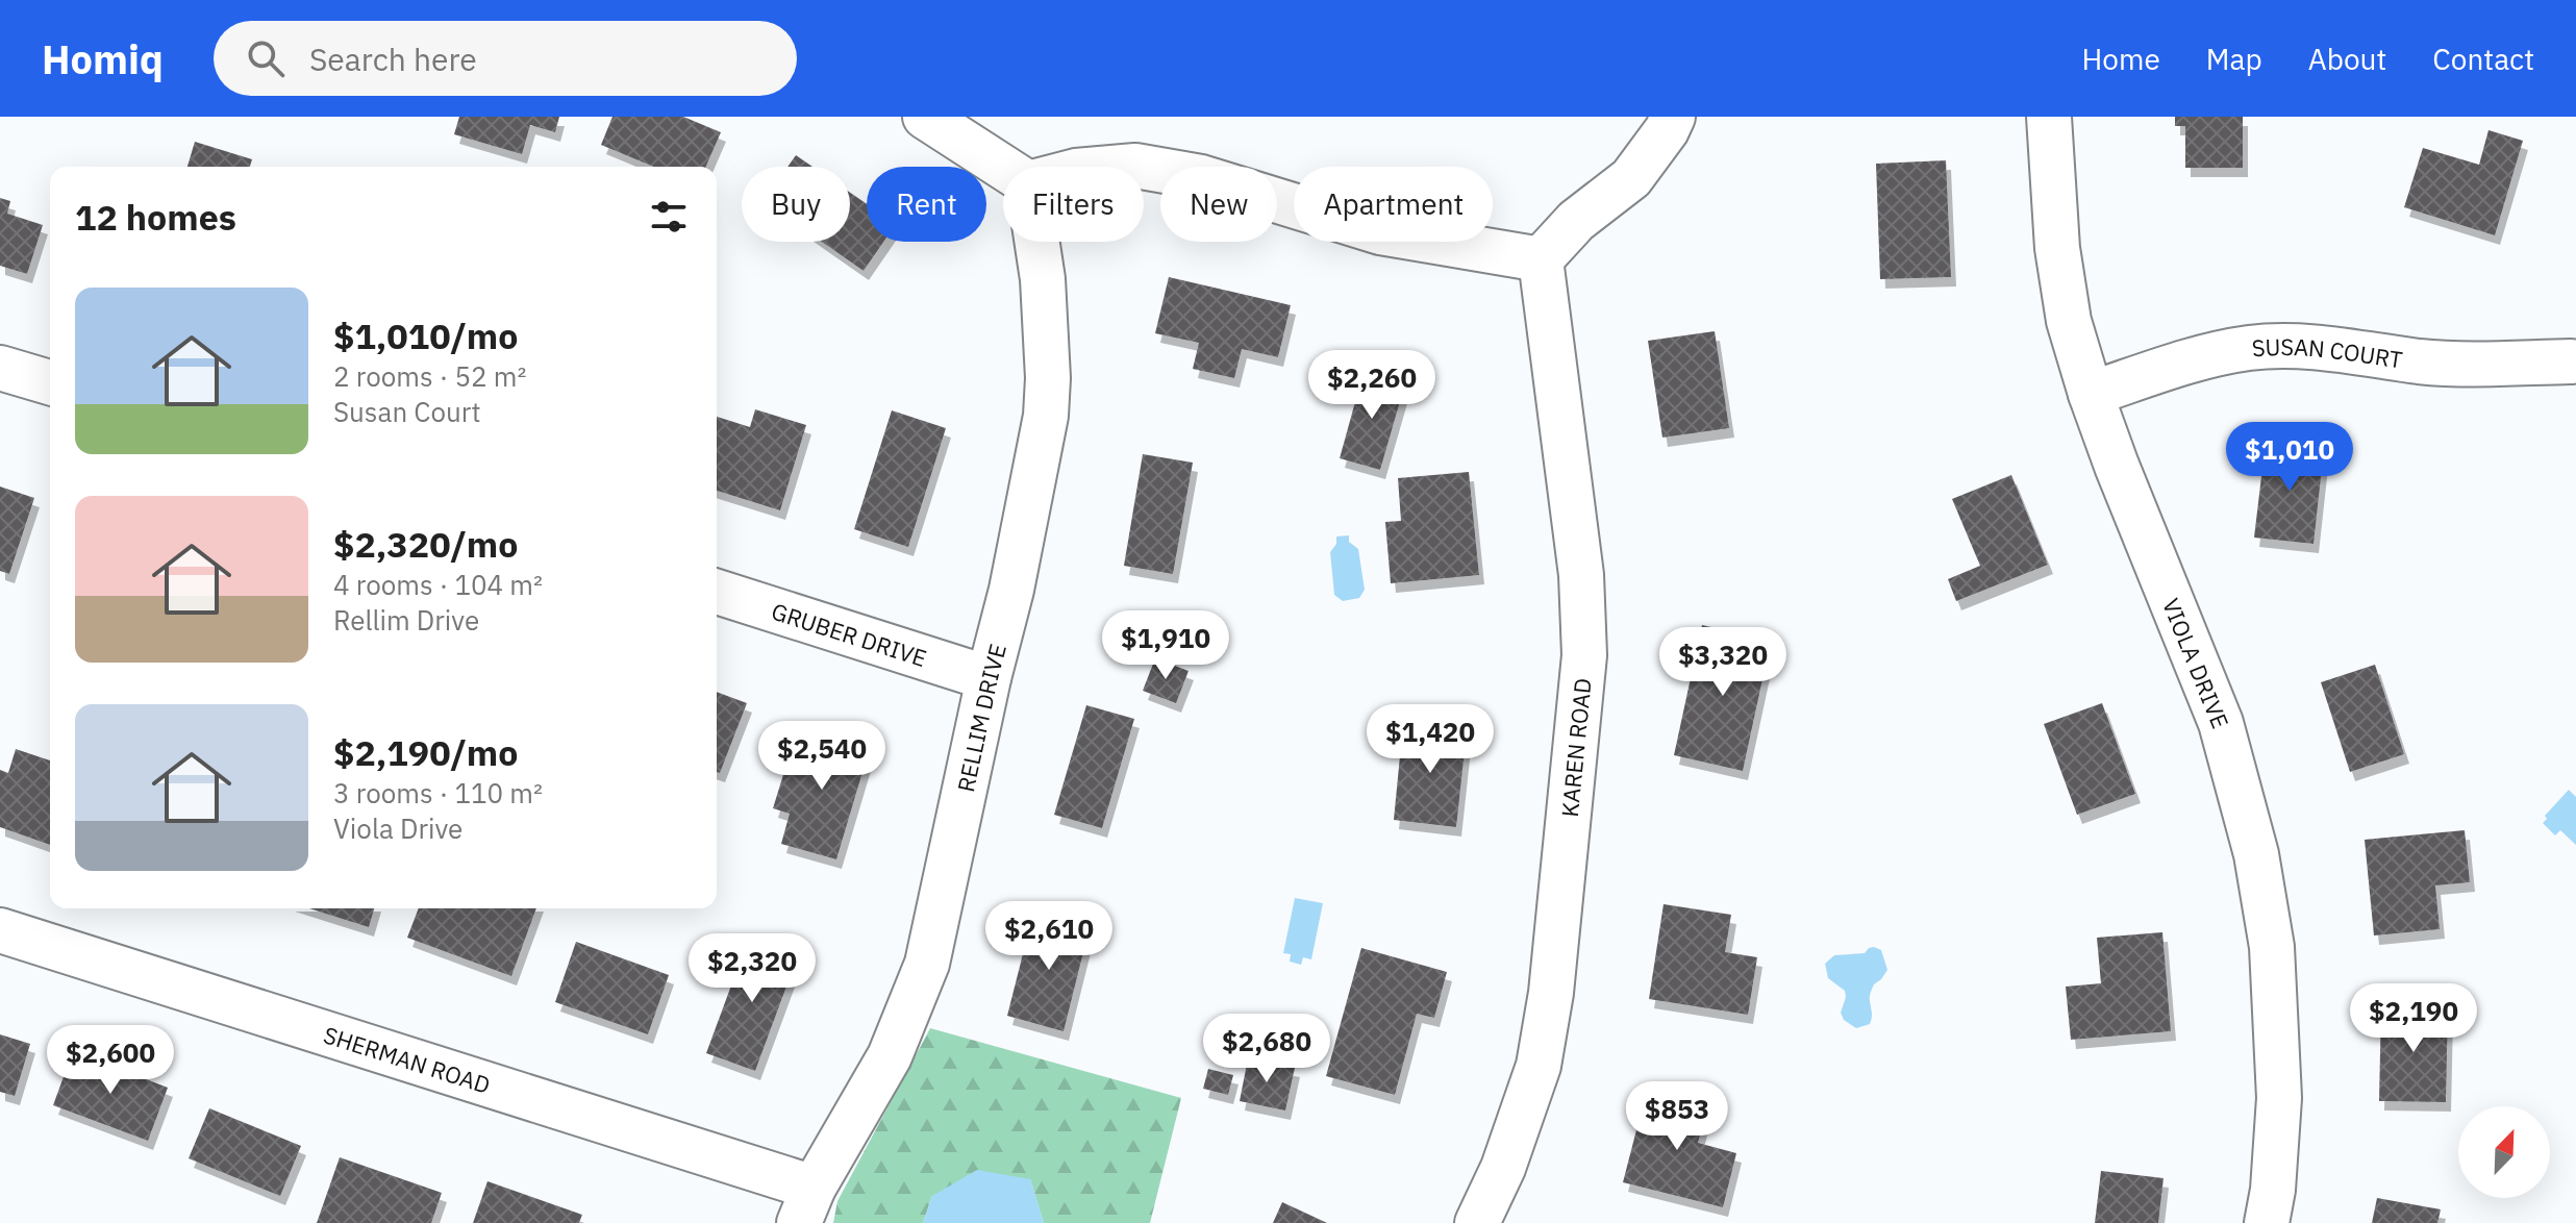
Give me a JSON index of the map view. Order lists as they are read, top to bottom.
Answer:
{
  "streets": {
    "street": [
      "SUSAN COURT",
      "GRUBER DRIVE",
      "VIOLA DRIVE",
      "RELLIM DRIVE",
      "KAREN ROAD",
      "SHERMAN ROAD"
    ]
  },
  "crossings": [
    ["SUSAN COURT", "VIOLA DRIVE"],
    ["GRUBER DRIVE", "RELLIM DRIVE"],
    ["RELLIM DRIVE", "SHERMAN ROAD"]
  ],
  "north": "top right",
  "page": {
    "header": "Homiq",
    "search": "Search here",
    "nav": [
      "Home",
      "Map",
      "About",
      "Contact"
    ],
    "chip": [
      "Buy",
      "Rent",
      "Filters",
      "New",
      "Apartment"
    ],
    "heading": "12 homes",
    "list": [
      {
        "name": "$1,010/mo",
        "note": "2 rooms · 52 m² · Susan Court"
      },
      {
        "name": "$2,320/mo",
        "note": "4 rooms · 104 m² · Rellim Drive"
      },
      {
        "name": "$2,190/mo",
        "note": "3 rooms · 110 m² · Viola Drive"
      }
    ],
    "price": [
      "$2,260",
      "$1,010",
      "$1,910",
      "$3,320",
      "$1,420",
      "$2,540",
      "$2,610",
      "$2,320",
      "$2,190",
      "$2,680",
      "$2,600",
      "$853"
    ]
  }
}
